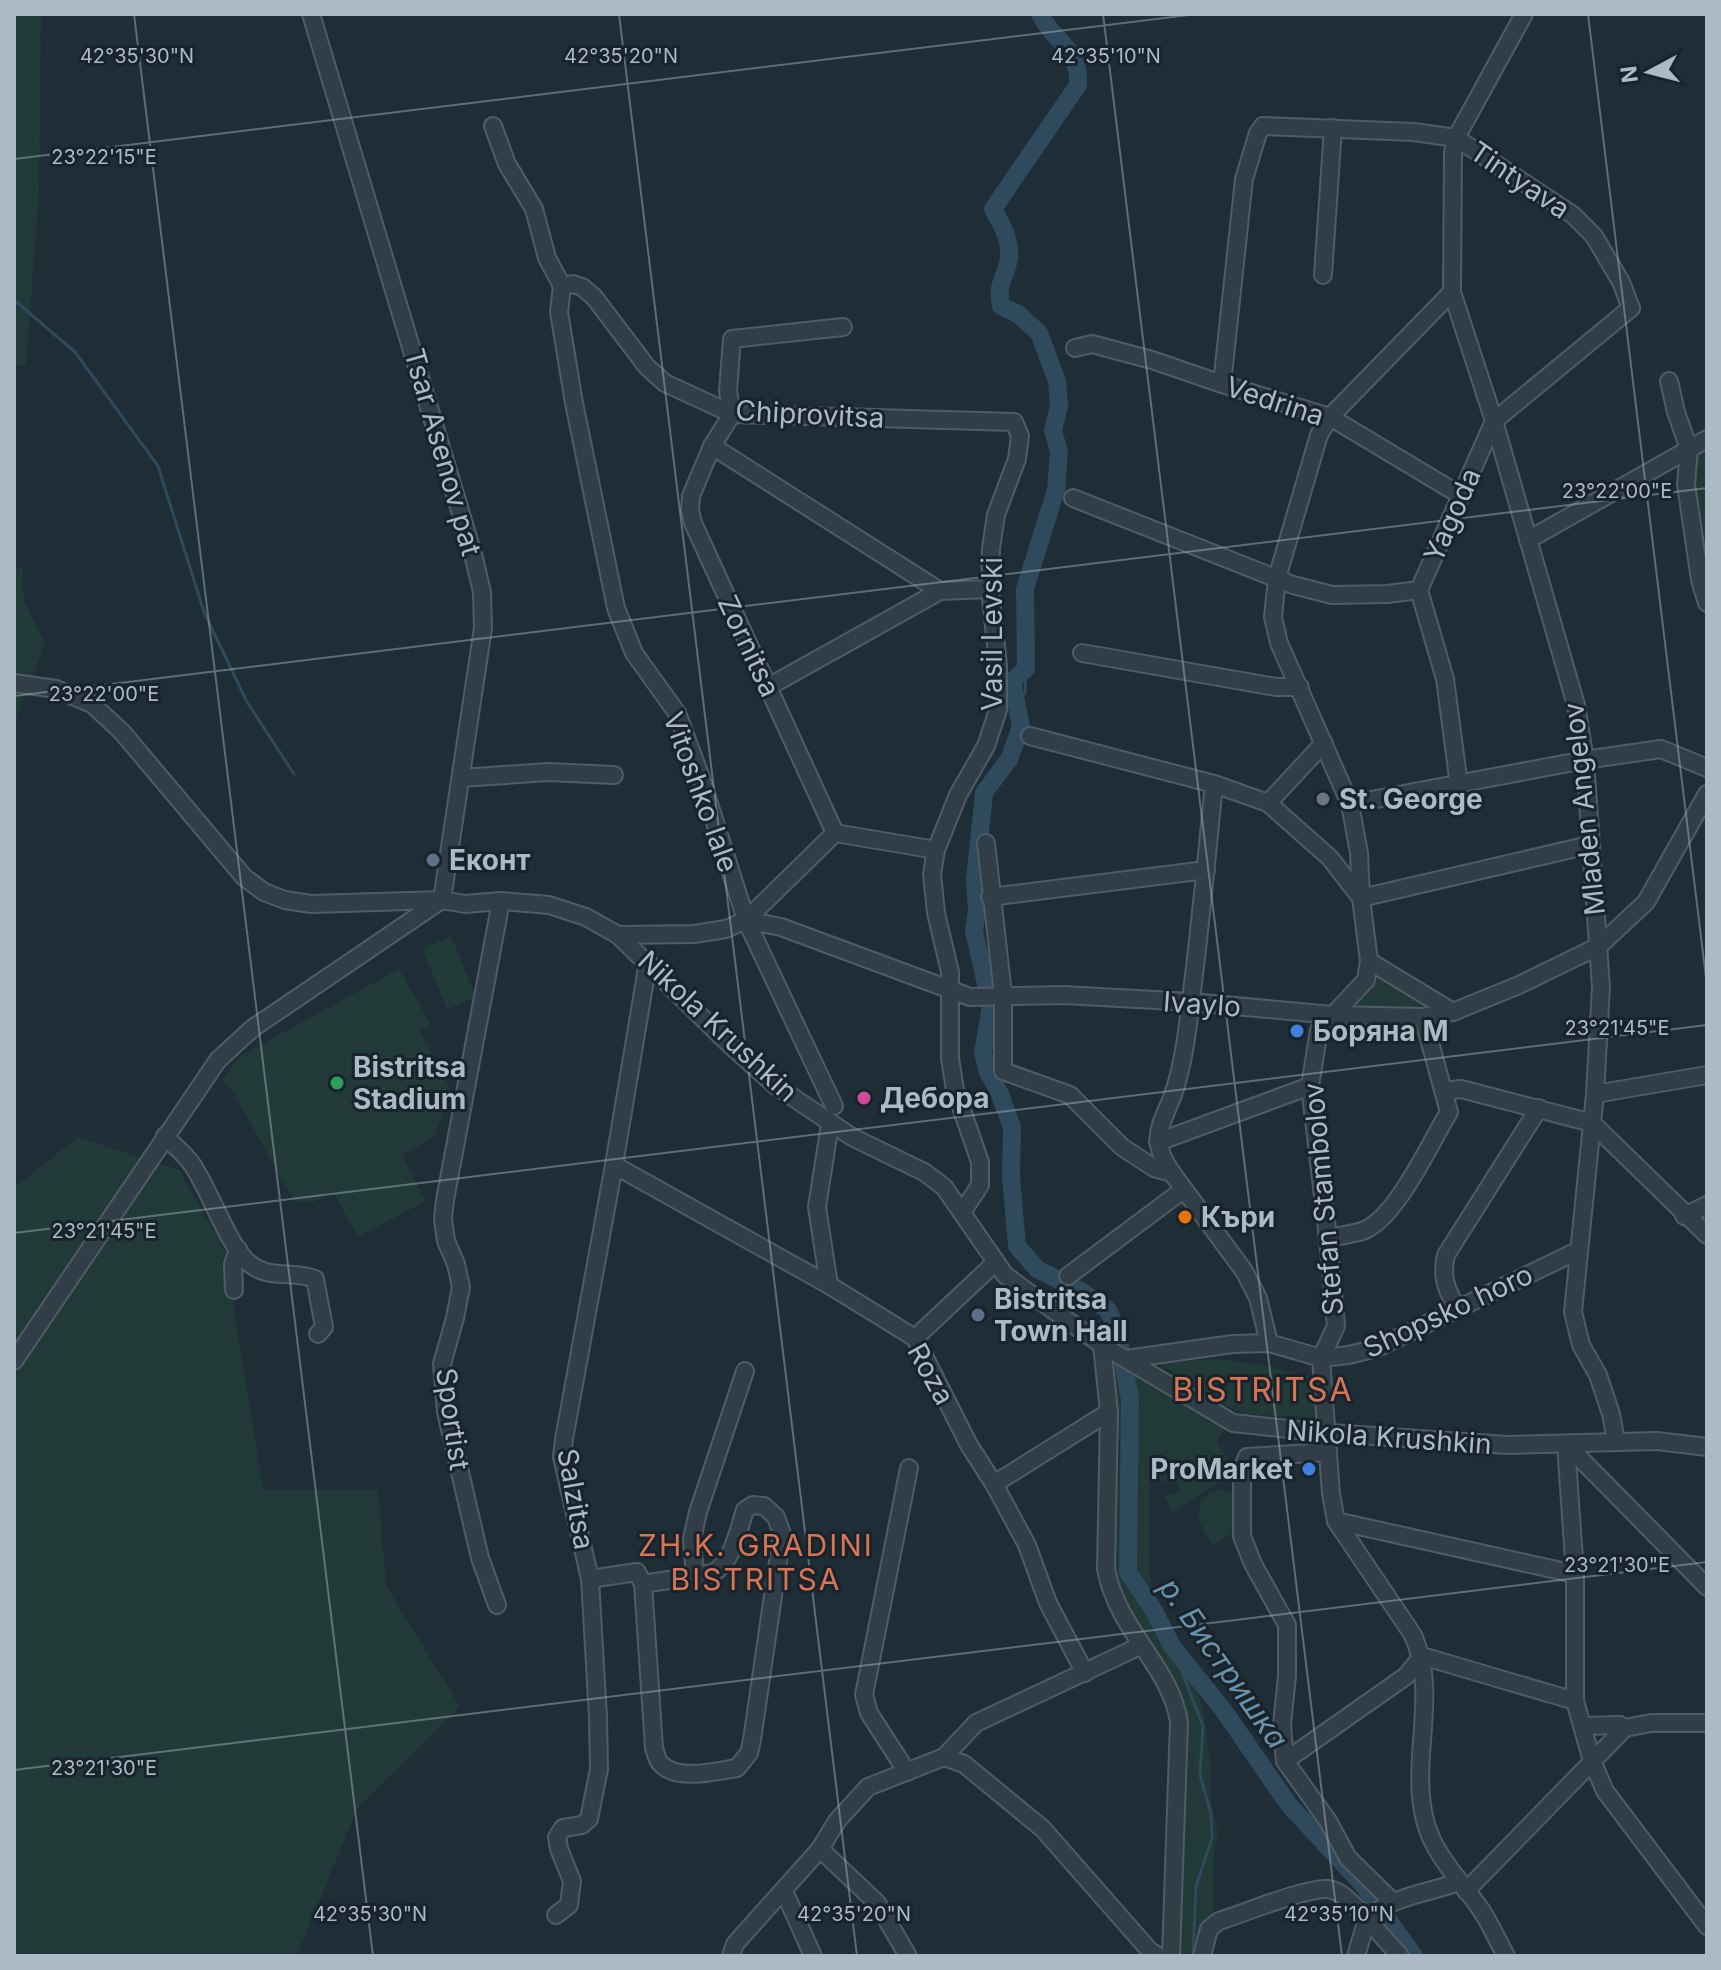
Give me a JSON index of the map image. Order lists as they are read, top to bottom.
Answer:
{
  "streets": {
    "street": [
      "Tintyava",
      "Vedrina",
      "Chiprovitsa",
      "Tsar Asenov pat",
      "Yagoda",
      "Vasil Levski",
      "Zornitsa",
      "Vitoshko lale",
      "Mladen Angelov",
      "Ivaylo",
      "Nikola Krushkin",
      "Stefan Stambolov",
      "Shopsko horo",
      "Roza",
      "Sportist",
      "Salzitsa"
    ]
  },
  "crossings": [
    ["Tintyava", "Vedrina"],
    ["Tintyava", "Yagoda"],
    ["Tintyava", "Mladen Angelov"],
    ["Vedrina", "Yagoda"],
    ["Chiprovitsa", "Vasil Levski"],
    ["Chiprovitsa", "Zornitsa"],
    ["Chiprovitsa", "Vitoshko lale"],
    ["Tsar Asenov pat", "Nikola Krushkin"],
    ["Yagoda", "Mladen Angelov"],
    ["Vasil Levski", "Ivaylo"],
    ["Vasil Levski", "Nikola Krushkin"],
    ["Vitoshko lale", "Ivaylo"],
    ["Mladen Angelov", "Ivaylo"],
    ["Mladen Angelov", "Nikola Krushkin"],
    ["Mladen Angelov", "Shopsko horo"],
    ["Ivaylo", "Stefan Stambolov"],
    ["Nikola Krushkin", "Stefan Stambolov"],
    ["Nikola Krushkin", "Shopsko horo"],
    ["Nikola Krushkin", "Sportist"],
    ["Nikola Krushkin", "Salzitsa"],
    ["Stefan Stambolov", "Shopsko horo"],
    ["Roza", "Salzitsa"]
  ],
  "districts": ["BISTRITSA", "ZH.K. GRADINI BISTRITSA"],
  "water": ["р. Бистришка"],
  "places": [
    "St. George",
    "Еконт",
    "Боряна М",
    "Bistritsa Stadium",
    "Дебора",
    "Къри",
    "Bistritsa Town Hall",
    "ProMarket"
  ],
  "north": "left",
  "coordinates": [
    "42°35'30\"N",
    "42°35'20\"N",
    "42°35'10\"N",
    "23°22'15\"E",
    "23°22'00\"E",
    "23°21'45\"E",
    "23°21'30\"E"
  ]
}
